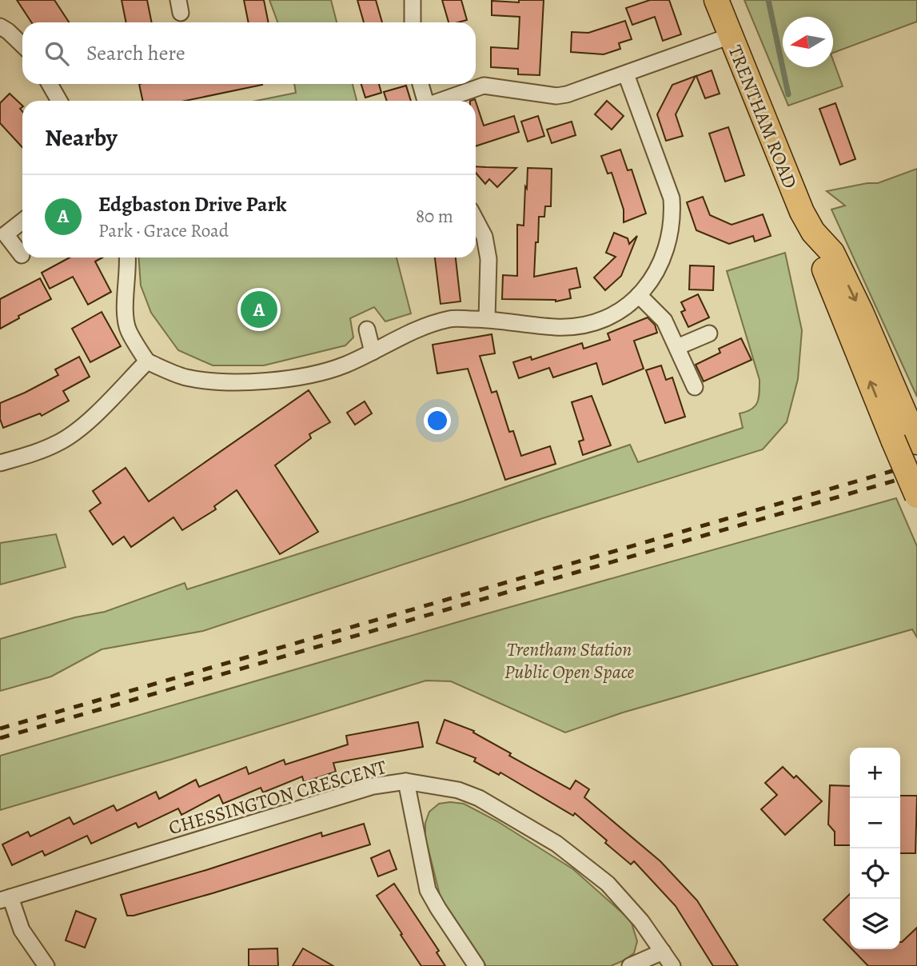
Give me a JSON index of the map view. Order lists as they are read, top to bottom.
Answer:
{
  "streets": {
    "main road": ["TRENTHAM ROAD"],
    "street": ["CHESSINGTON CRESCENT"]
  },
  "parks": ["Trentham Station Public Open Space"],
  "north": "left",
  "page": {
    "search": "Search here",
    "heading": "Nearby",
    "list": [
      {
        "mark": "A",
        "name": "Edgbaston Drive Park",
        "note": "Park · Grace Road",
        "value": "80 m"
      }
    ],
    "pins": "A",
    "map_buttons": ["+", "−"]
  }
}
